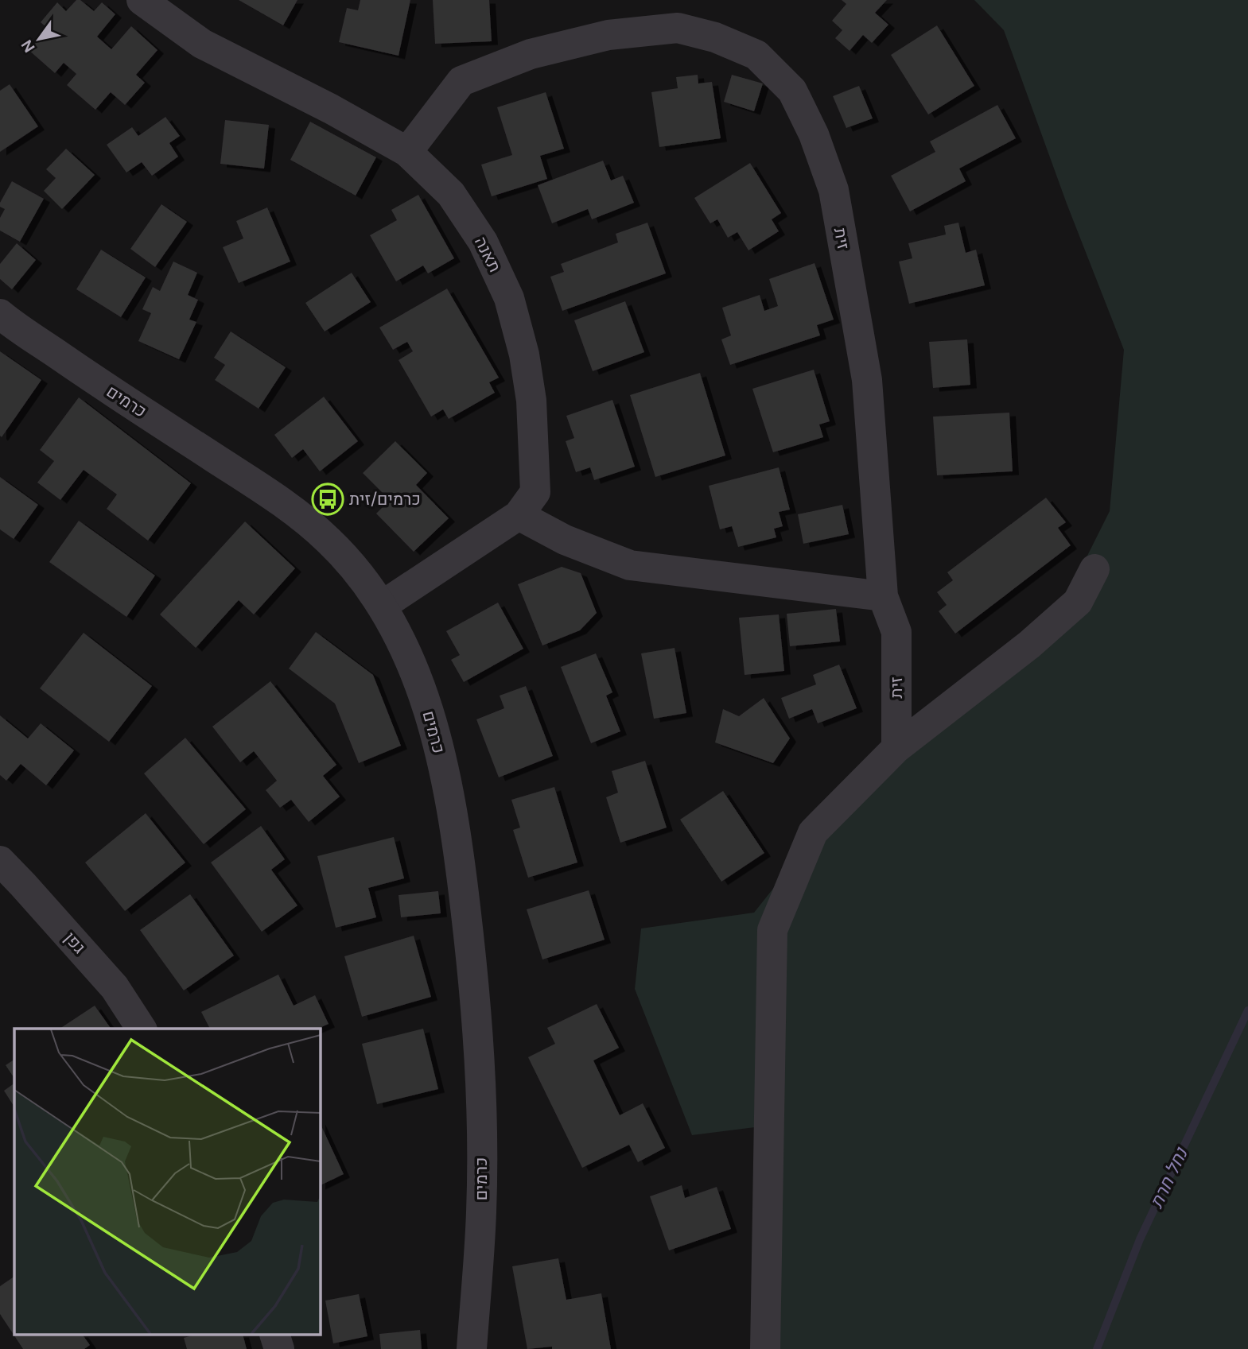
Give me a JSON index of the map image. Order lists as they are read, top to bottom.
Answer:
{
  "streets": {
    "street": [
      "זית",
      "תאנה",
      "כרמים",
      "גפן"
    ]
  },
  "crossings": [
    ["זית", "תאנה"],
    ["תאנה", "כרמים"]
  ],
  "water": ["נחל חרת"],
  "places": {
    "bus stop": ["כרמים/זית"]
  },
  "north": "bottom left"
}
